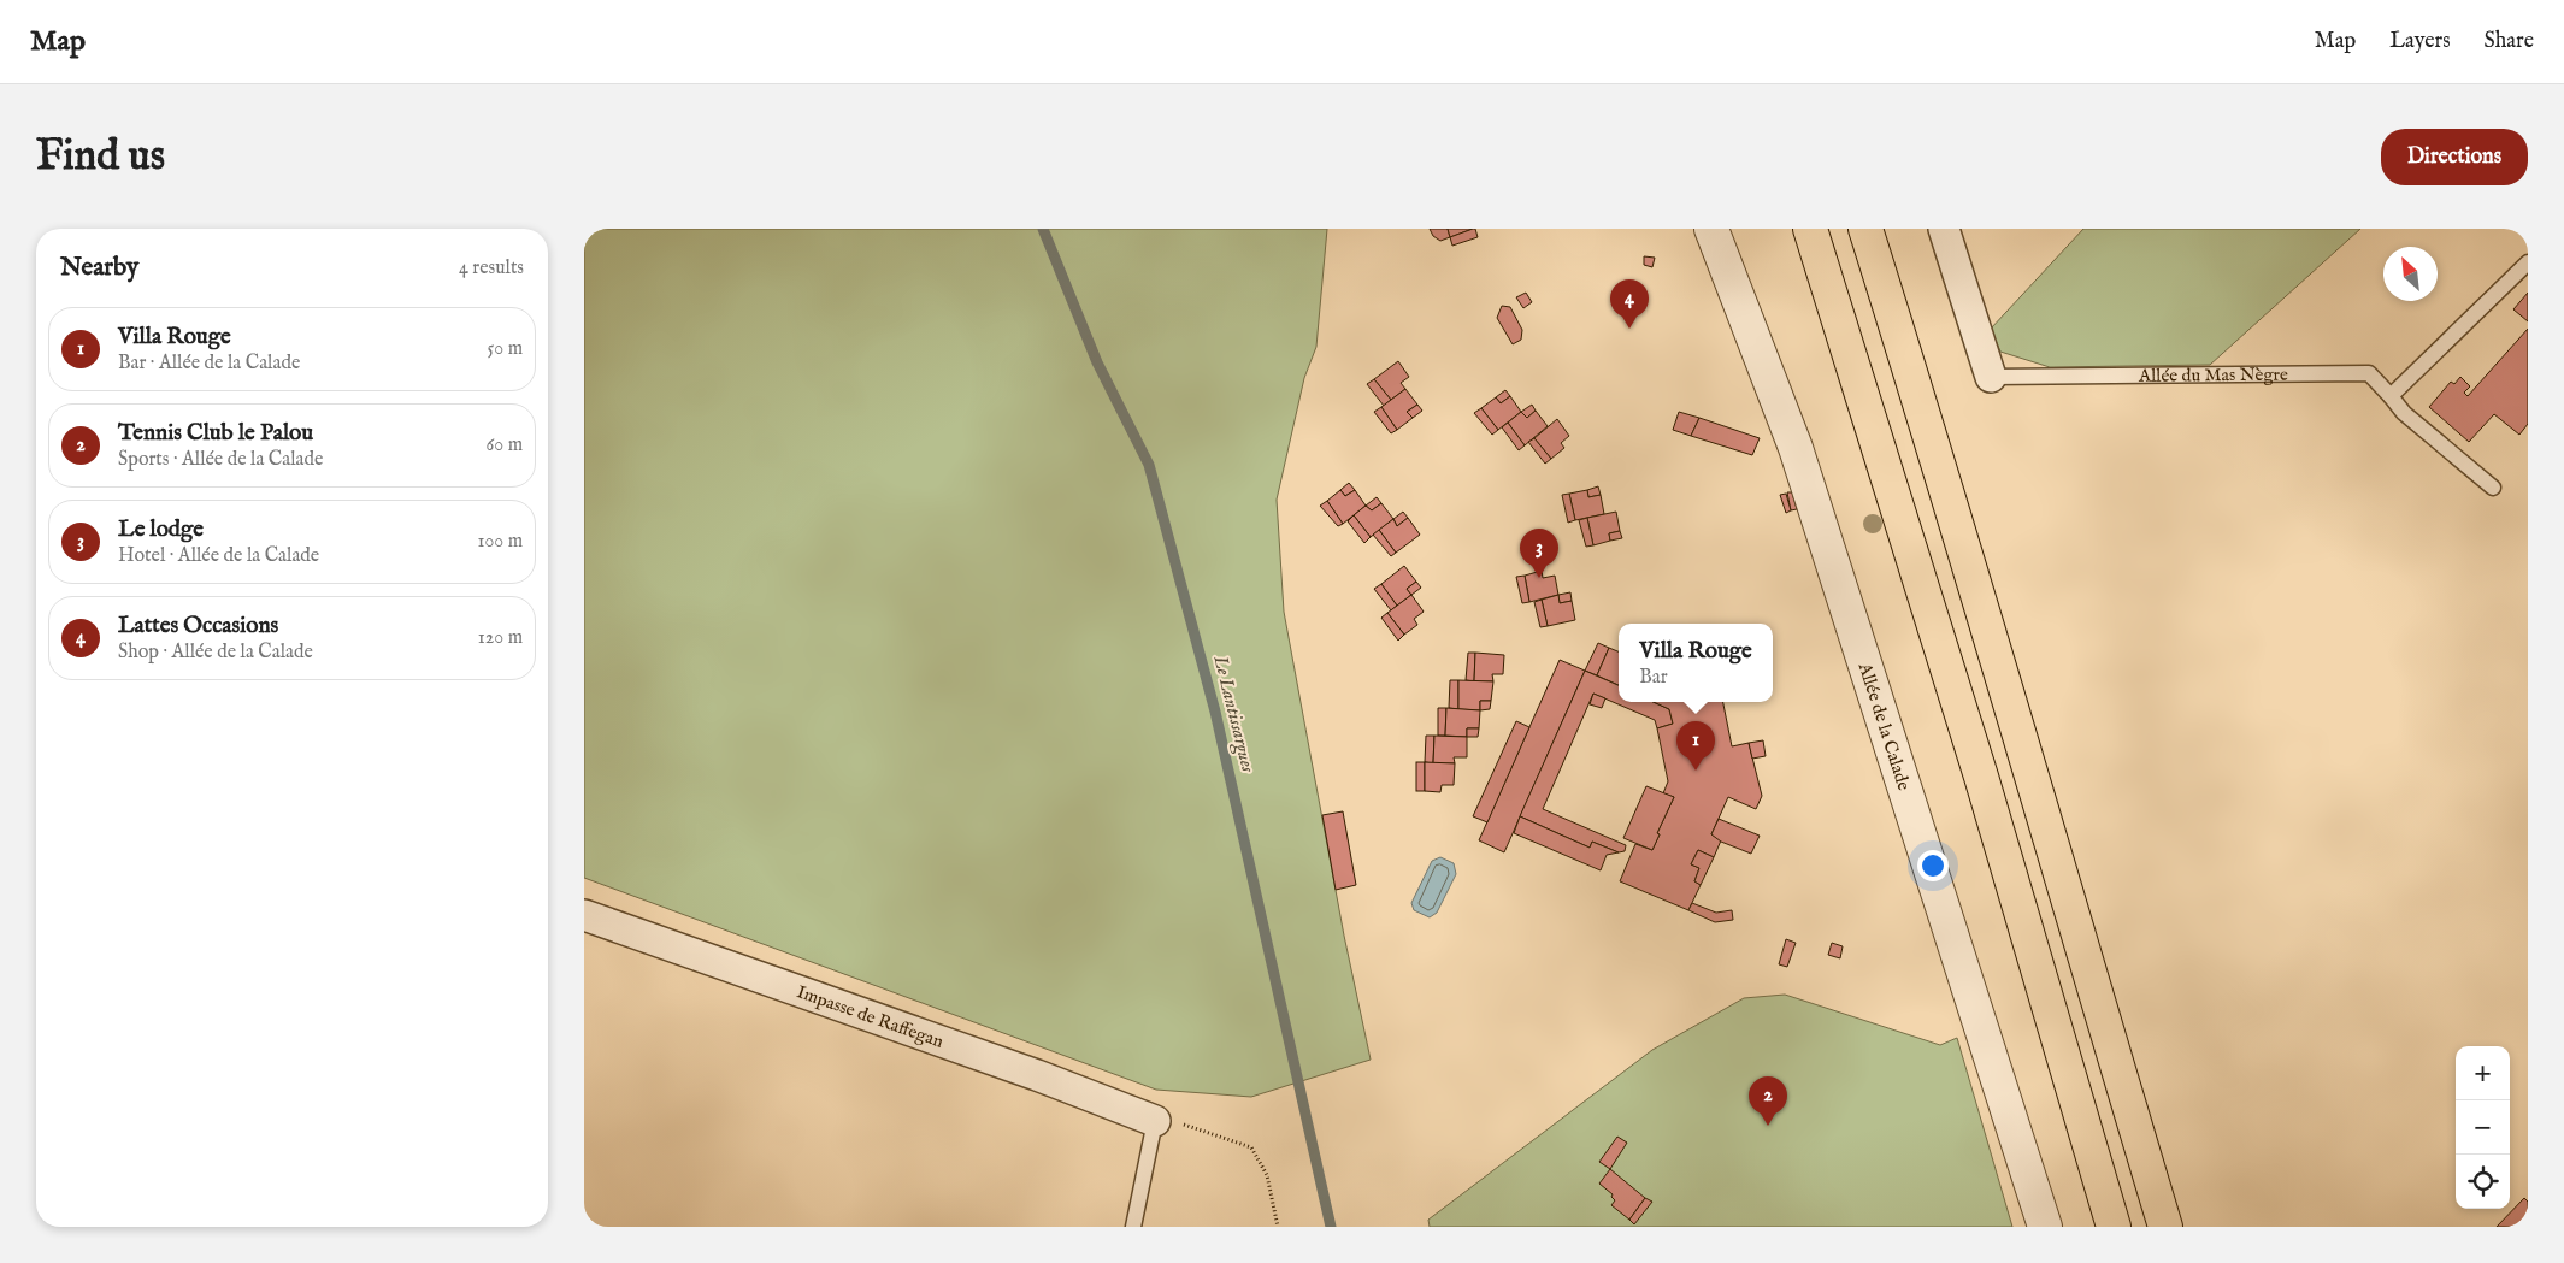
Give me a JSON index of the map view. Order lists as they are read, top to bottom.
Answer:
{
  "streets": {
    "street": ["Allée du Mas Nègre", "Allée de la Calade", "Impasse de Raffegan"]
  },
  "water": ["Le Lantissargues"],
  "north": "top left",
  "page": {
    "header": "Map",
    "nav": ["Map", "Layers", "Share"],
    "buttons": "Directions",
    "title": "Find us",
    "heading": ["Nearby", "4 results"],
    "pins": [
      "4",
      "3",
      "1",
      "2"
    ],
    "list": [
      {
        "mark": "1",
        "name": "Villa Rouge",
        "note": "Bar · Allée de la Calade",
        "value": "50 m"
      },
      {
        "mark": "2",
        "name": "Tennis Club le Palou",
        "note": "Sports · Allée de la Calade",
        "value": "60 m"
      },
      {
        "mark": "3",
        "name": "Le lodge",
        "note": "Hotel · Allée de la Calade",
        "value": "100 m"
      },
      {
        "mark": "4",
        "name": "Lattes Occasions",
        "note": "Shop · Allée de la Calade",
        "value": "120 m"
      }
    ],
    "popup": ["Villa Rouge", "Bar"],
    "map_buttons": ["+", "−"]
  }
}
